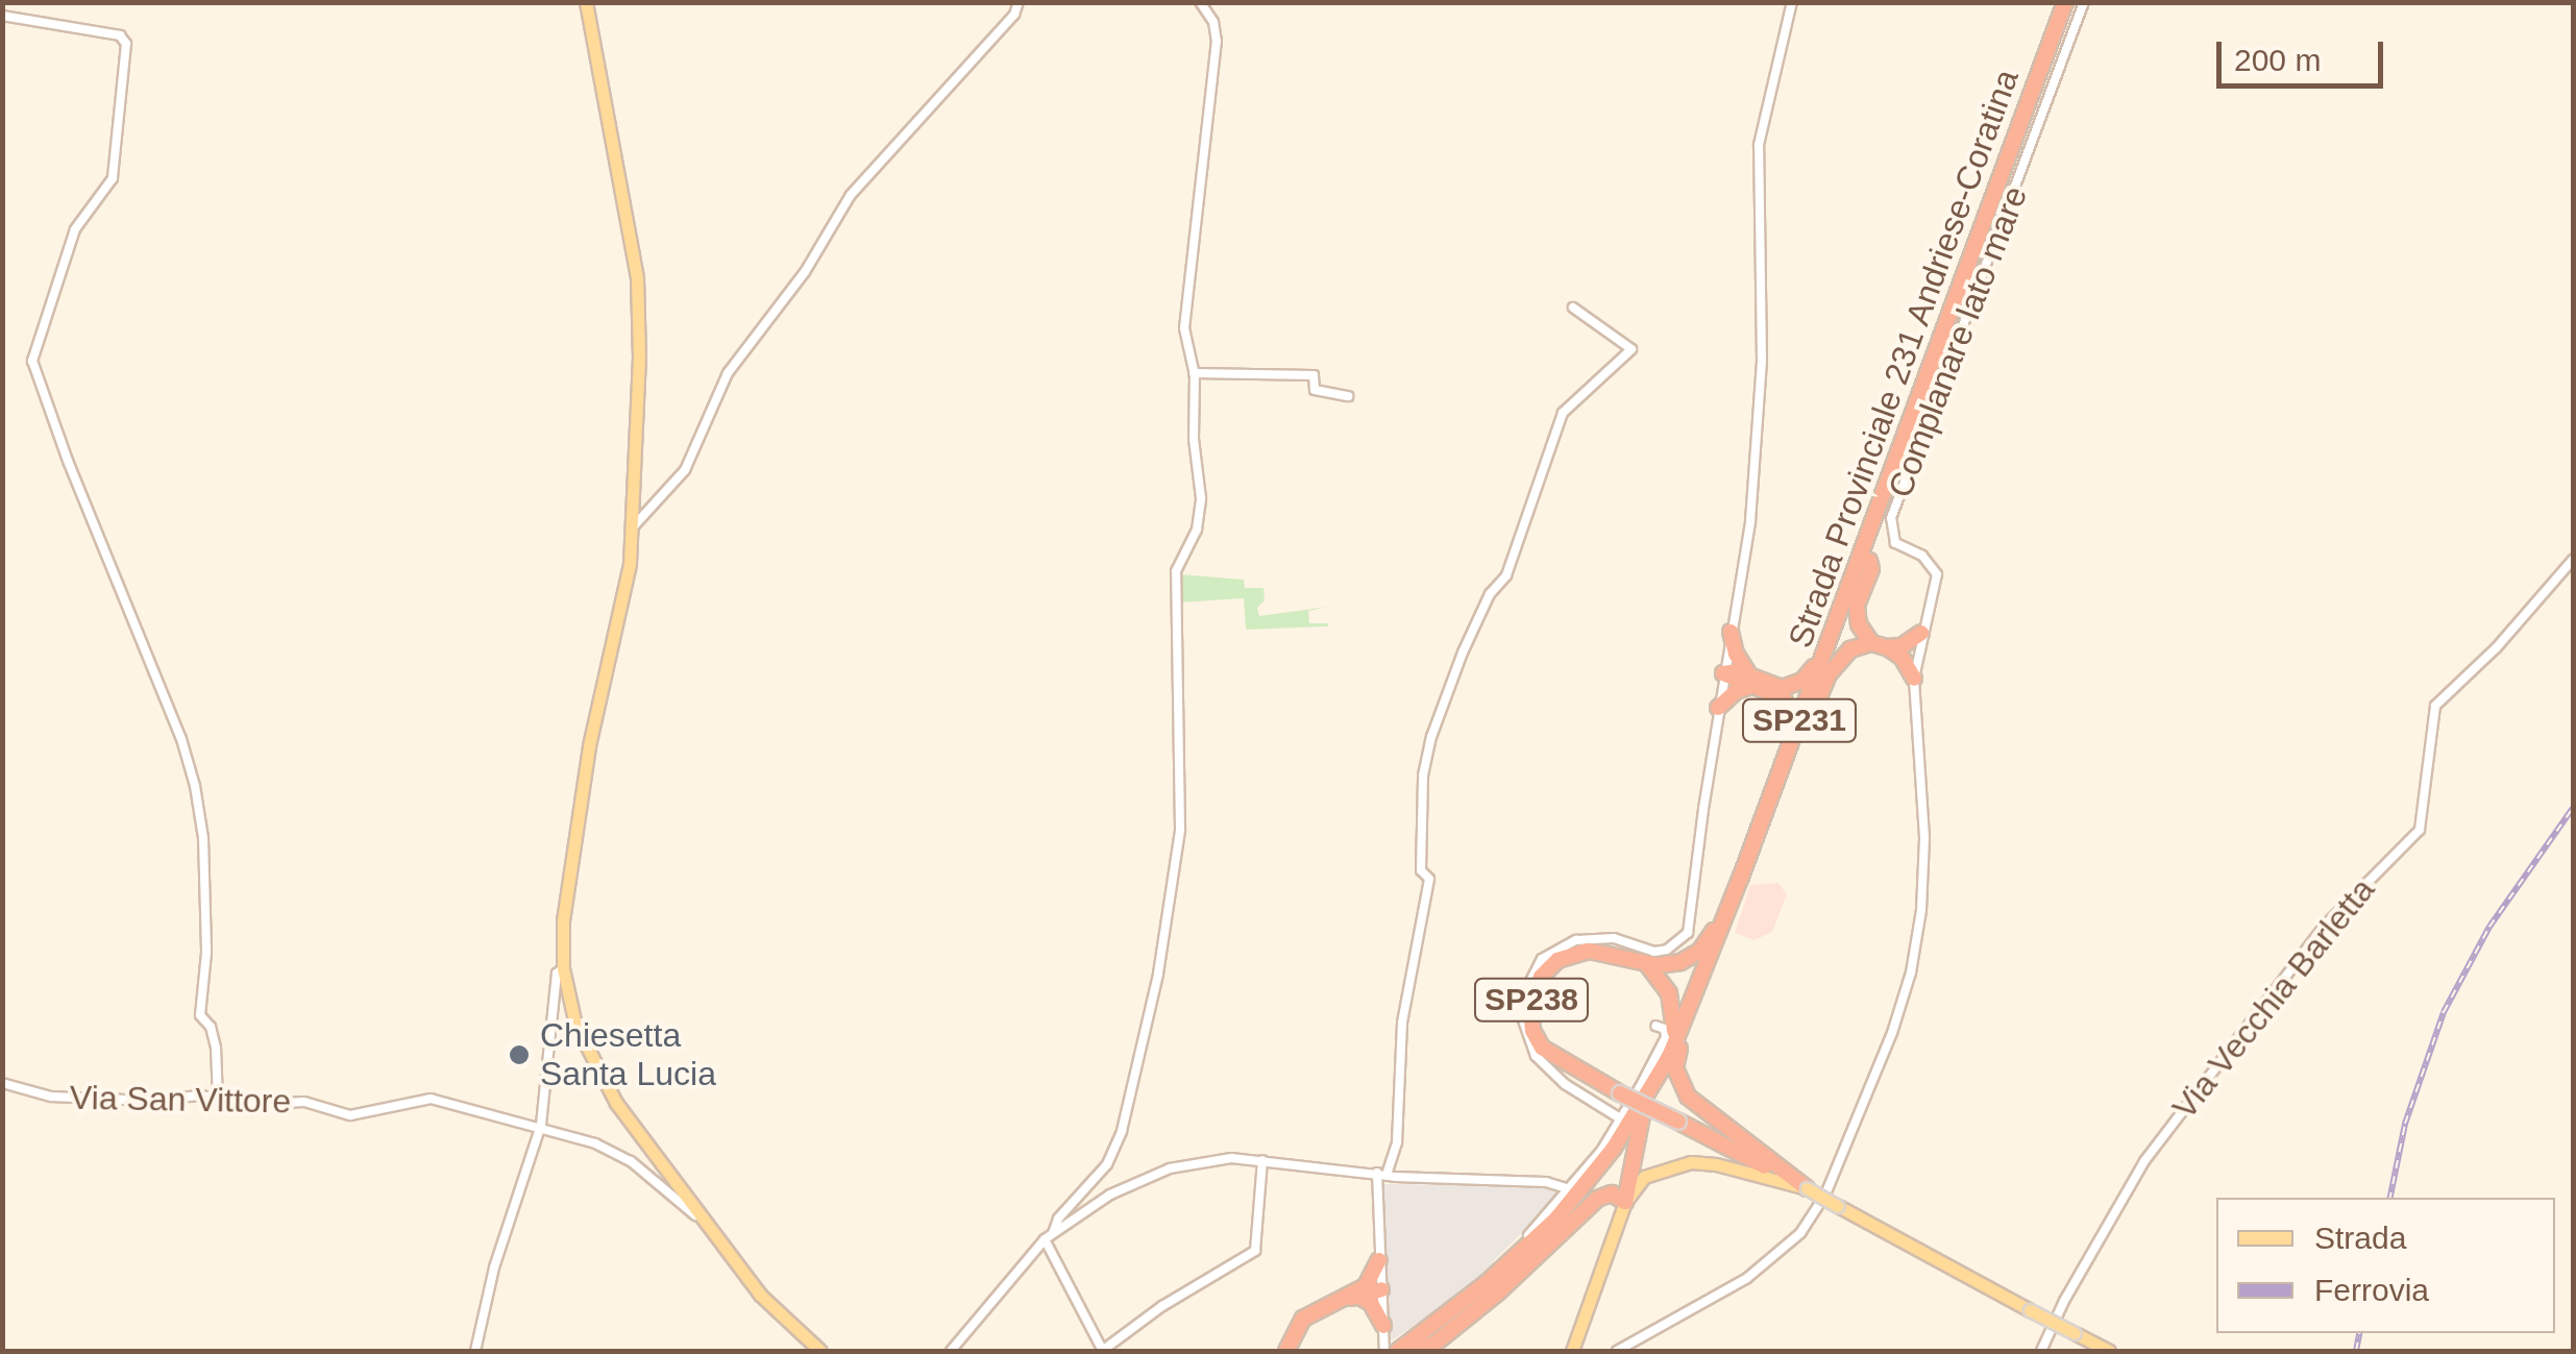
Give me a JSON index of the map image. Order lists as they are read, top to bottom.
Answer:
{
  "streets": {
    "highway": ["Strada Provinciale 231 Andriese-Coratina", "SP231", "SP238"],
    "street": ["Complanare lato mare", "Via Vecchia Barletta", "Via San Vittore"]
  },
  "crossings": [
    ["Complanare lato mare", "Strada Provinciale 231 Andriese-Coratina"]
  ],
  "places": ["Chiesetta Santa Lucia"],
  "legend": ["Strada", "Ferrovia"],
  "scale_bar": "200 m"
}
